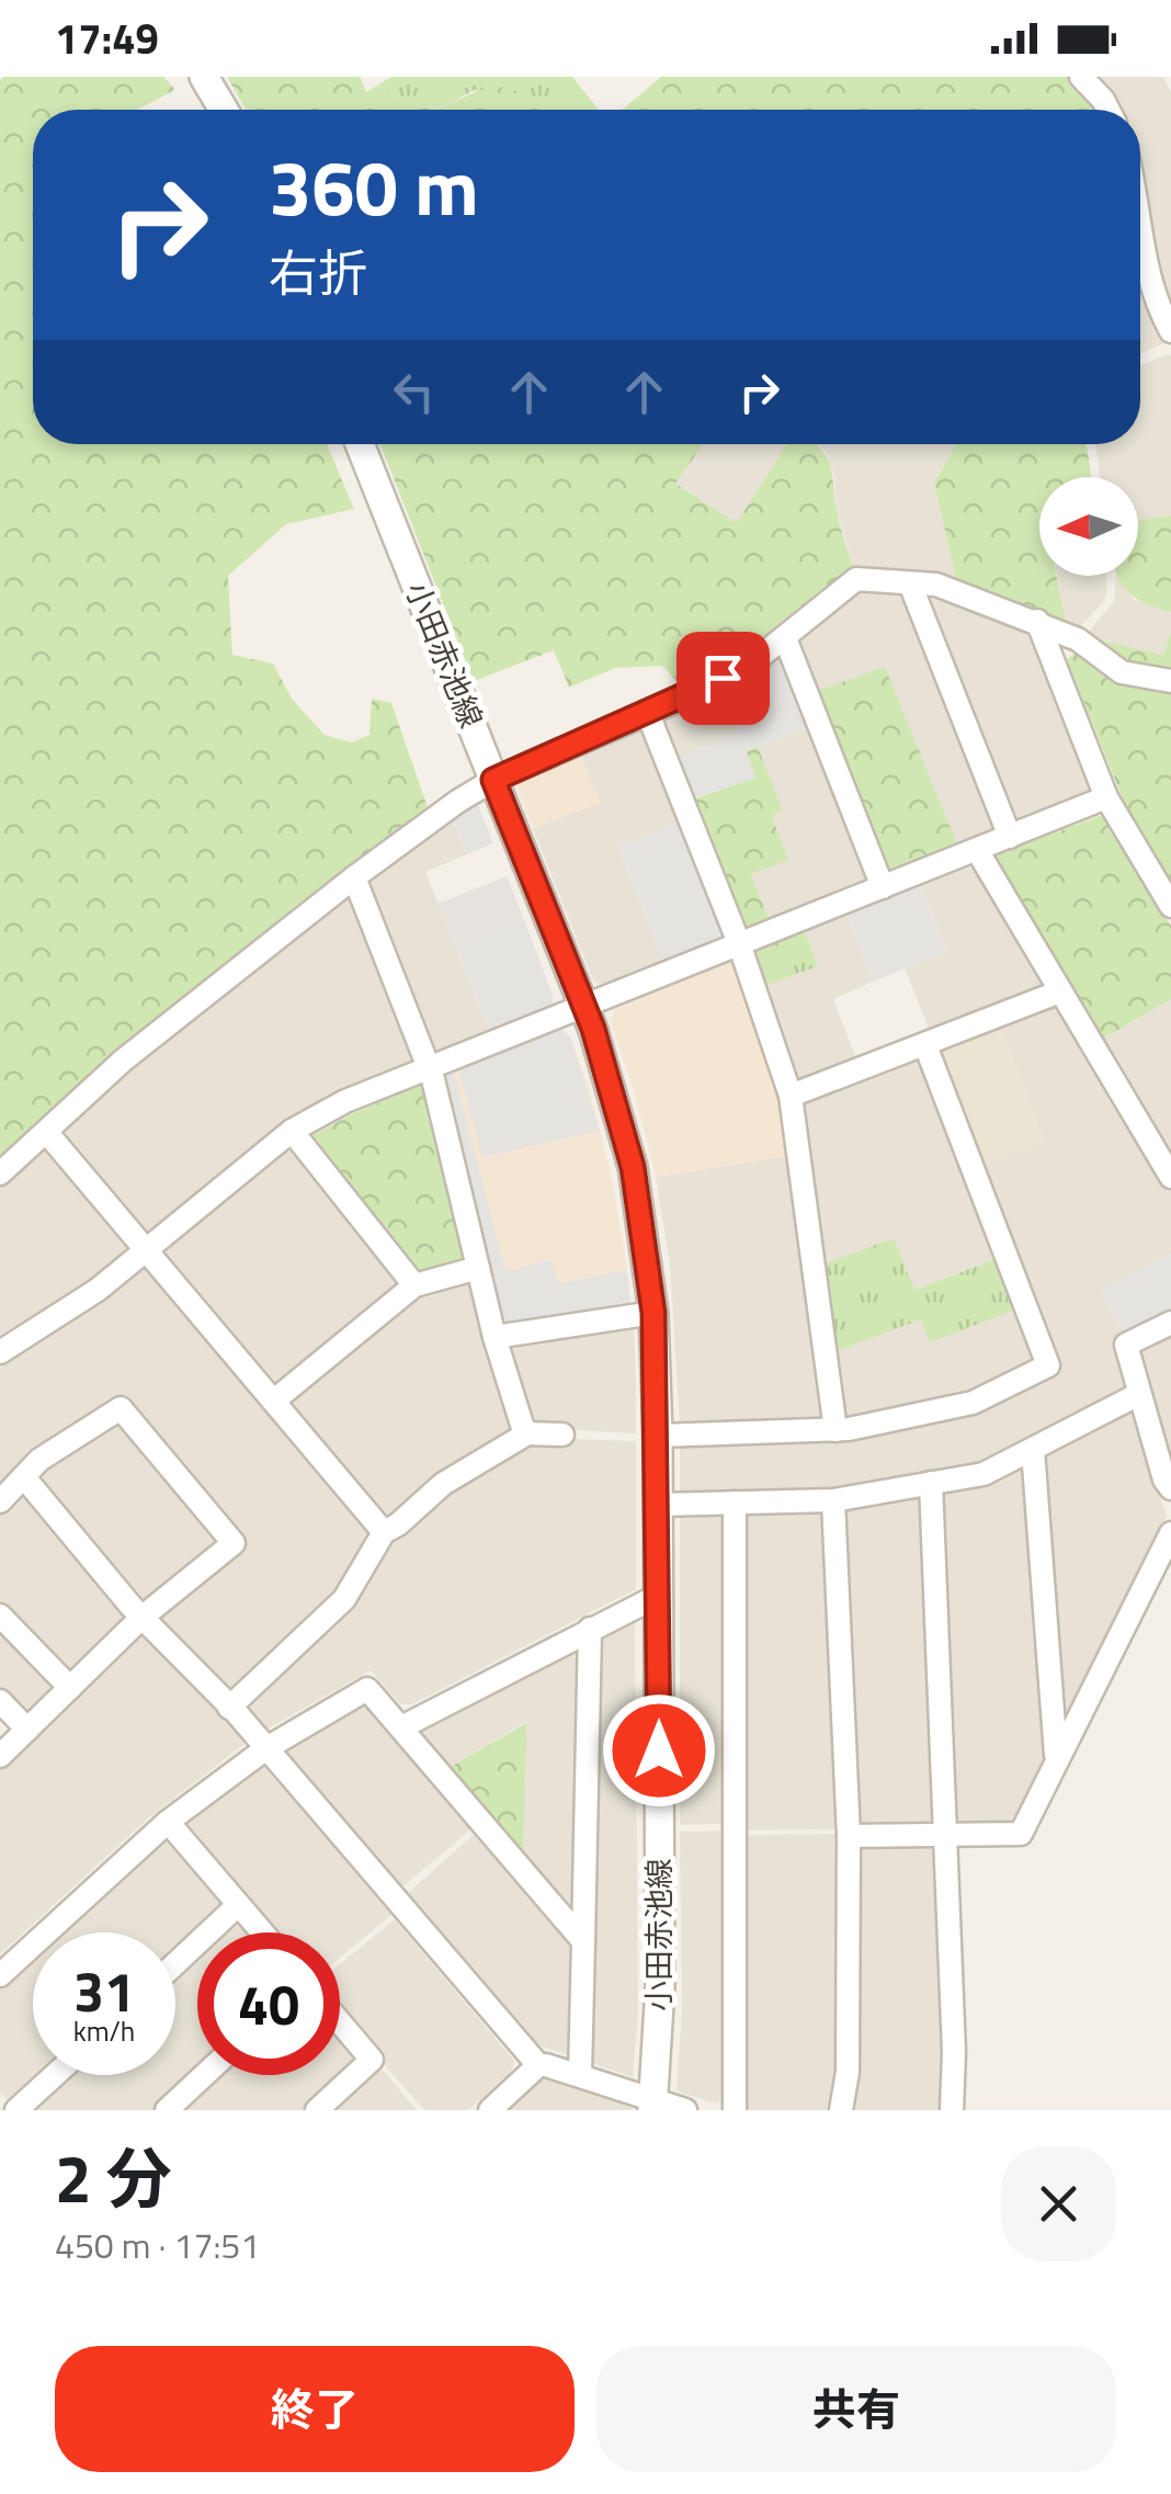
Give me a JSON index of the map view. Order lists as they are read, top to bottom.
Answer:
{
  "streets": {
    "street": ["小田赤池線"]
  },
  "north": "left",
  "page": {
    "status": "17:49",
    "turn": ["360 m", "右折"],
    "speed": "31 km/h",
    "limit": "40",
    "heading": ["2 分", "450 m · 17:51"],
    "buttons": ["終了", "共有"]
  }
}
